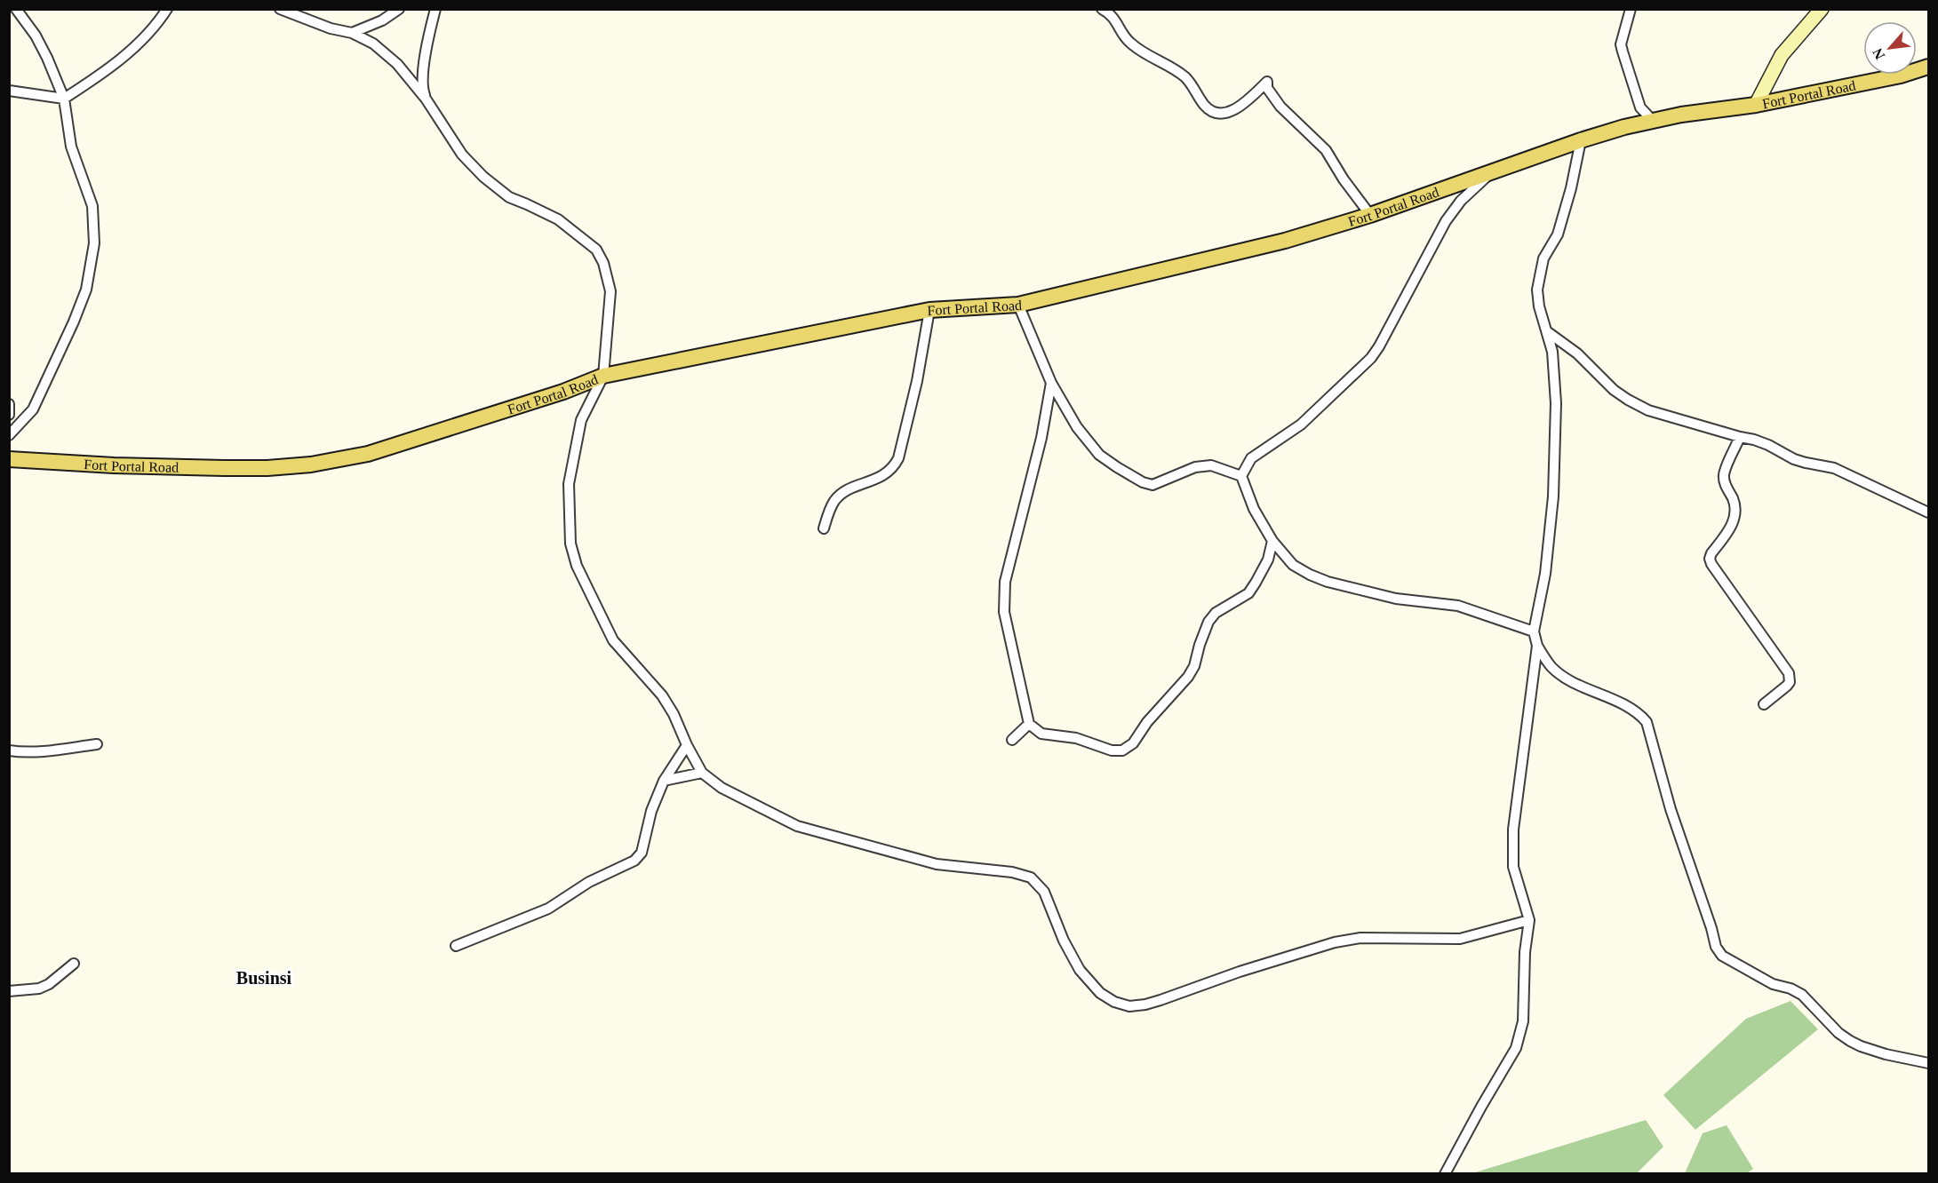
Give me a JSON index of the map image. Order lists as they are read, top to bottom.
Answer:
{
  "streets": {
    "main road": ["Fort Portal Road"]
  },
  "districts": ["Businsi"],
  "north": "bottom left"
}
